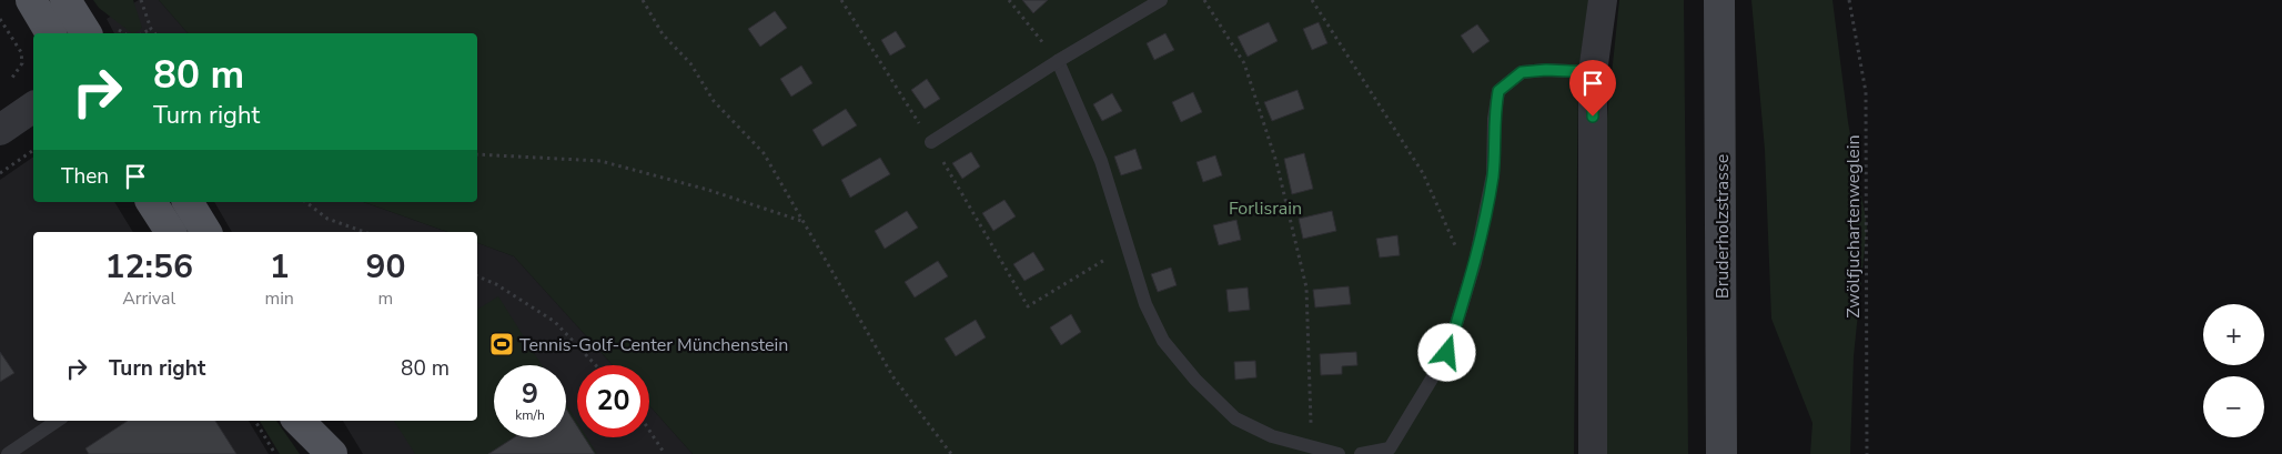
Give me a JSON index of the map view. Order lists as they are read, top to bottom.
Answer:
{
  "streets": {
    "main road": ["Bruderholzstrasse"],
    "path": ["Zwölfjuchartenweglein"]
  },
  "parks": ["Forlisrain"],
  "places": {
    "sports": ["Tennis-Golf-Center Münchenstein"]
  },
  "page": {
    "turn": ["80 m", "Turn right"],
    "then": "Then",
    "eta": [
      "12:56",
      "Arrival",
      "1",
      "min",
      "90",
      "m"
    ],
    "map_buttons": ["+", "−"],
    "list": [
      {
        "name": "Turn right",
        "value": "80 m"
      }
    ],
    "speed": "9 km/h",
    "limit": "20"
  }
}
